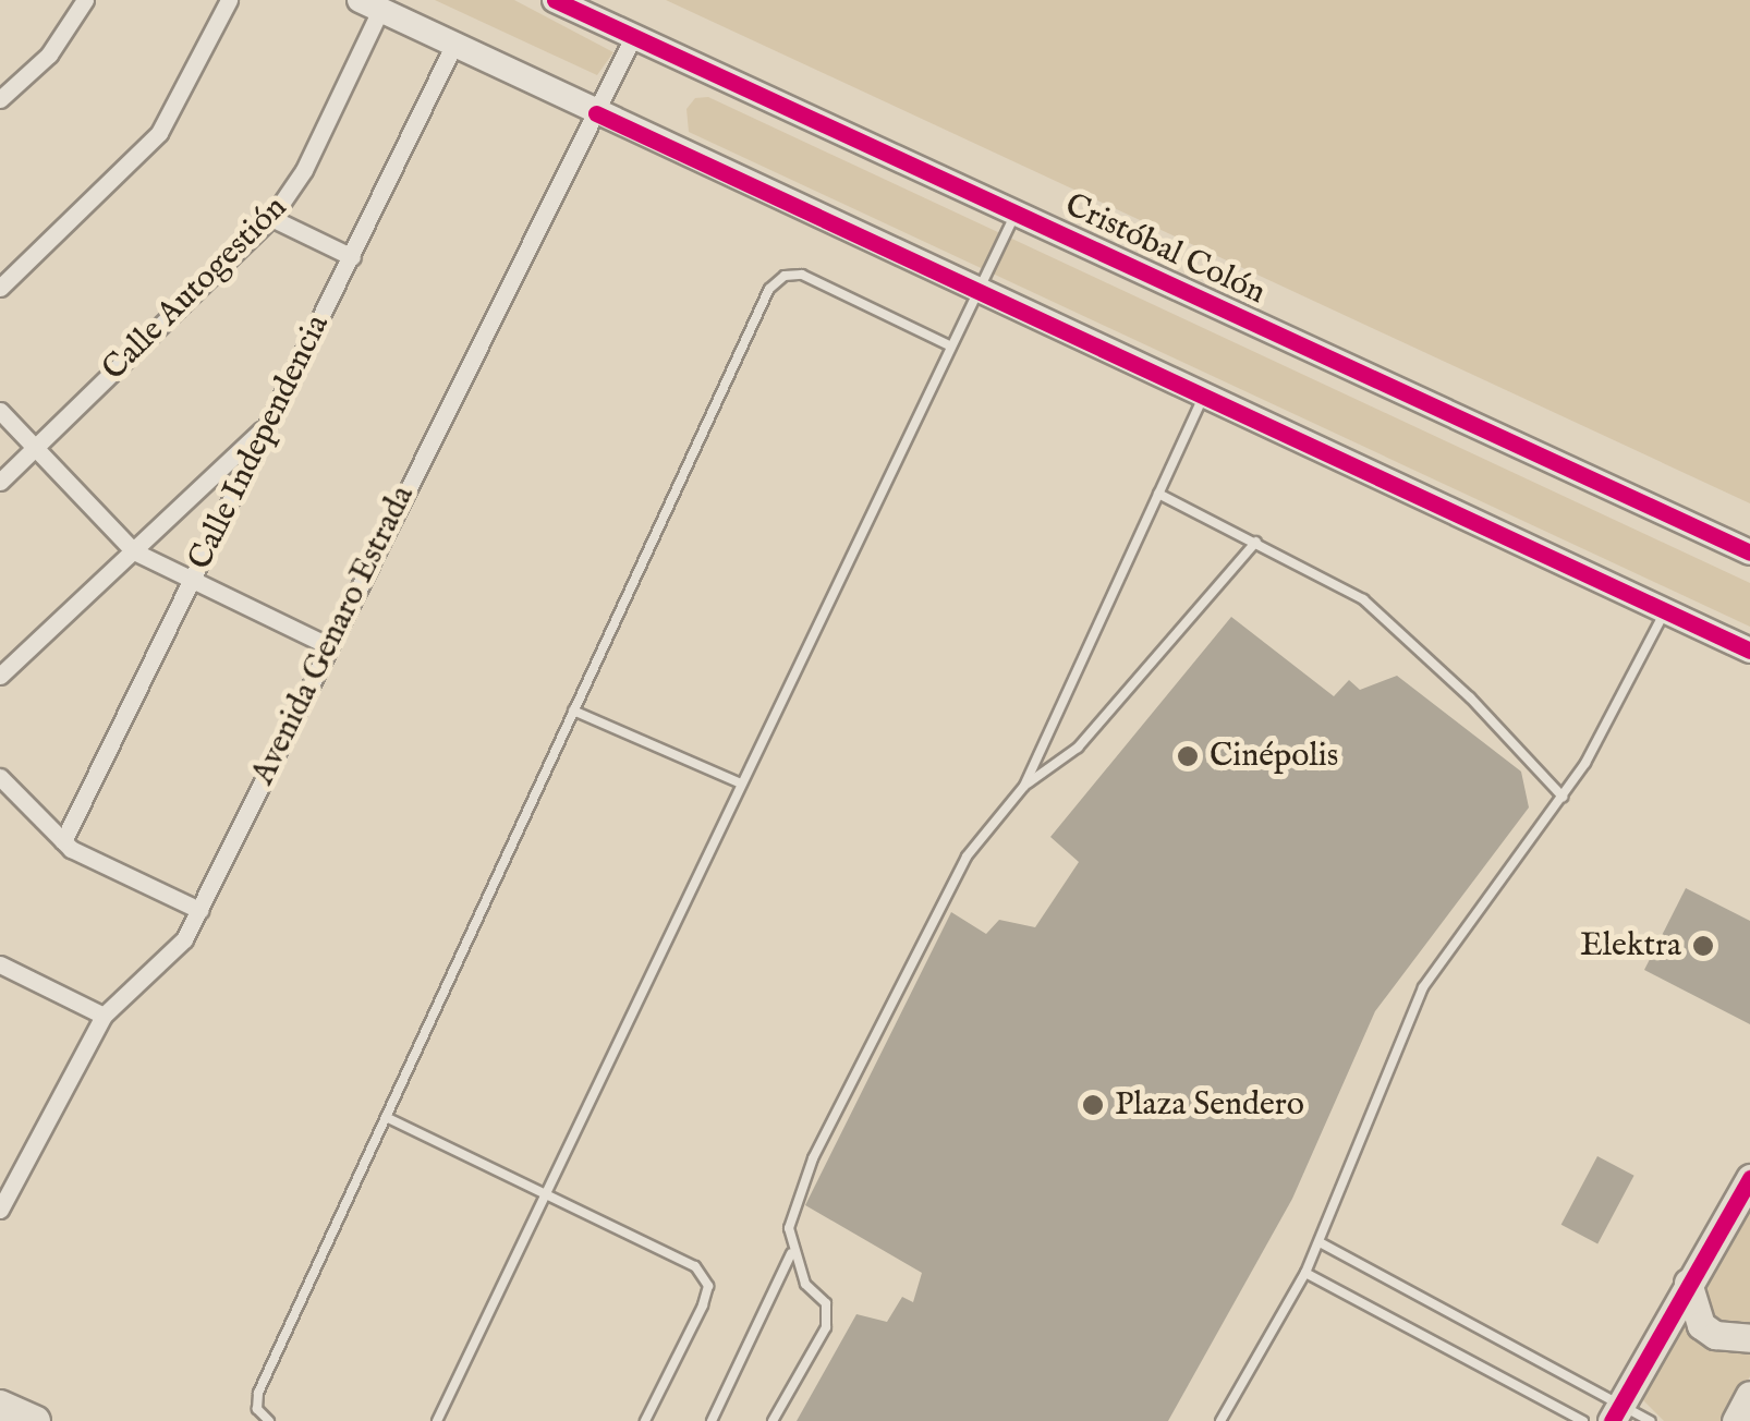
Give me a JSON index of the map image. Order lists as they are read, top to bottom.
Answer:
{
  "streets": {
    "street": [
      "Cristóbal Colón",
      "Calle Autogestión",
      "Calle Independencia",
      "Avenida Genaro Estrada"
    ]
  },
  "crossings": [
    ["Cristóbal Colón", "Avenida Genaro Estrada"]
  ],
  "places": ["Cinépolis", "Elektra", "Plaza Sendero"]
}
